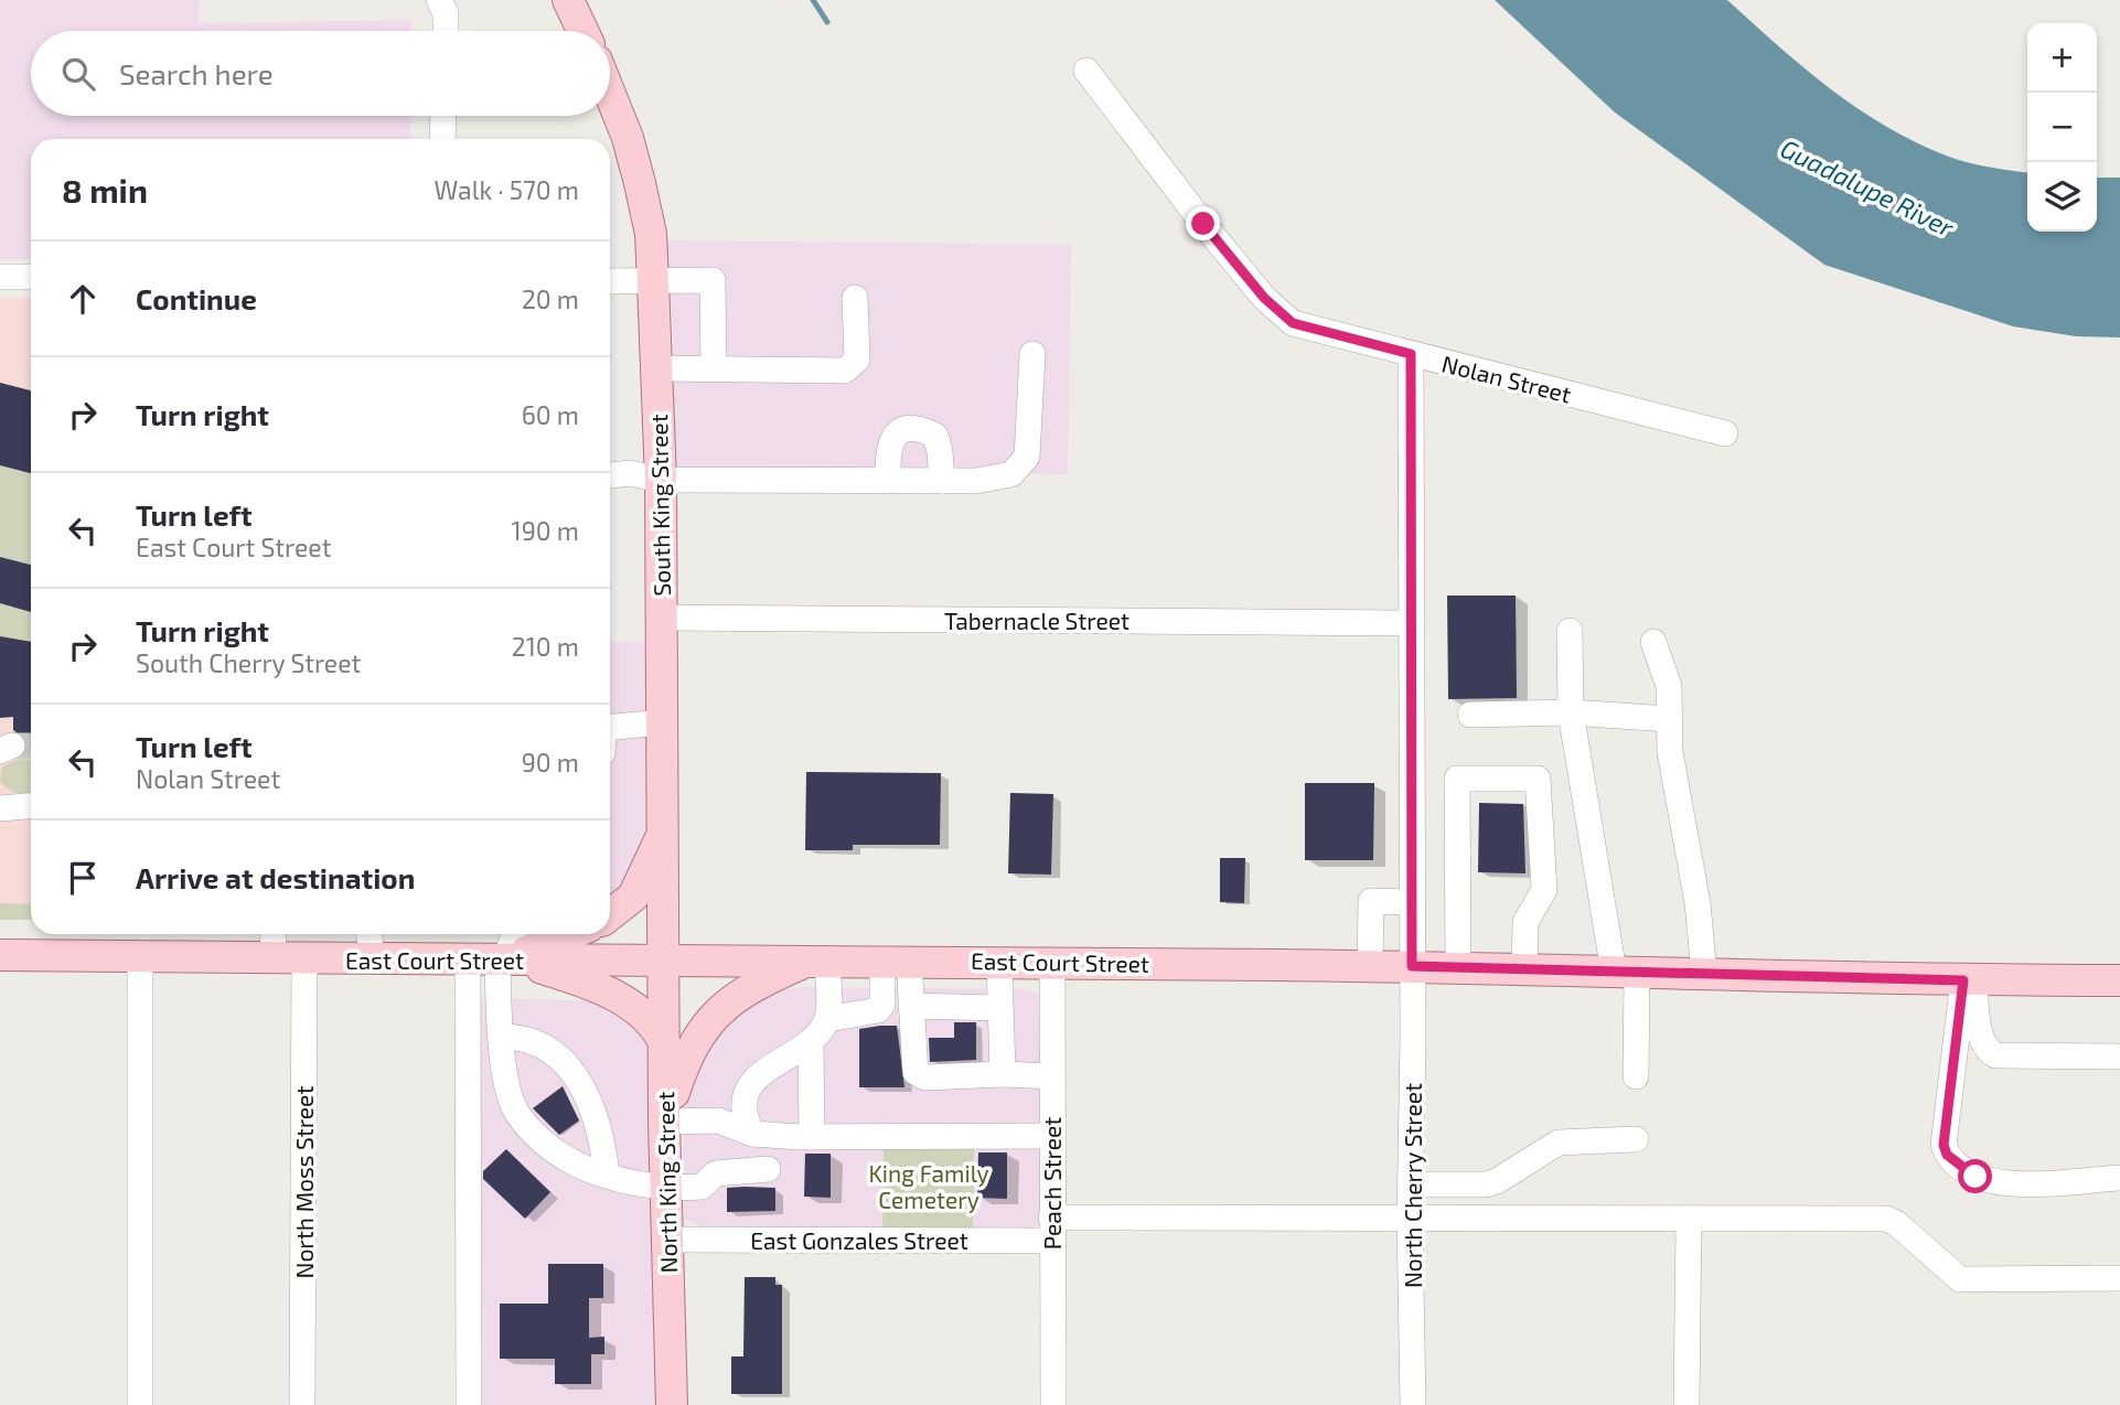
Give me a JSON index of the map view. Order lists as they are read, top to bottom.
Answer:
{
  "streets": {
    "main road": ["South King Street", "East Court Street", "North King Street"],
    "street": [
      "Nolan Street",
      "Tabernacle Street",
      "North Moss Street",
      "Peach Street",
      "North Cherry Street",
      "East Gonzales Street"
    ]
  },
  "crossings": [
    ["Nolan Street", "North Cherry Street"],
    ["South King Street", "Tabernacle Street"],
    ["South King Street", "East Court Street"],
    ["South King Street", "North King Street"],
    ["Tabernacle Street", "North Cherry Street"],
    ["East Court Street", "North Moss Street"],
    ["East Court Street", "North King Street"],
    ["East Court Street", "Peach Street"],
    ["East Court Street", "North Cherry Street"],
    ["North King Street", "East Gonzales Street"],
    ["Peach Street", "East Gonzales Street"],
    ["North Cherry Street", "East Gonzales Street"]
  ],
  "water": ["Guadalupe River"],
  "parks": ["King Family Cemetery"],
  "page": {
    "map_buttons": ["+", "−"],
    "search": "Search here",
    "heading": ["8 min", "Walk · 570 m"],
    "list": [
      ["Continue", "20 m"],
      ["Turn right", "60 m"],
      ["Turn left", "East Court Street", "190 m"],
      ["Turn right", "South Cherry Street", "210 m"],
      ["Turn left", "Nolan Street", "90 m"],
      "Arrive at destination"
    ]
  }
}
